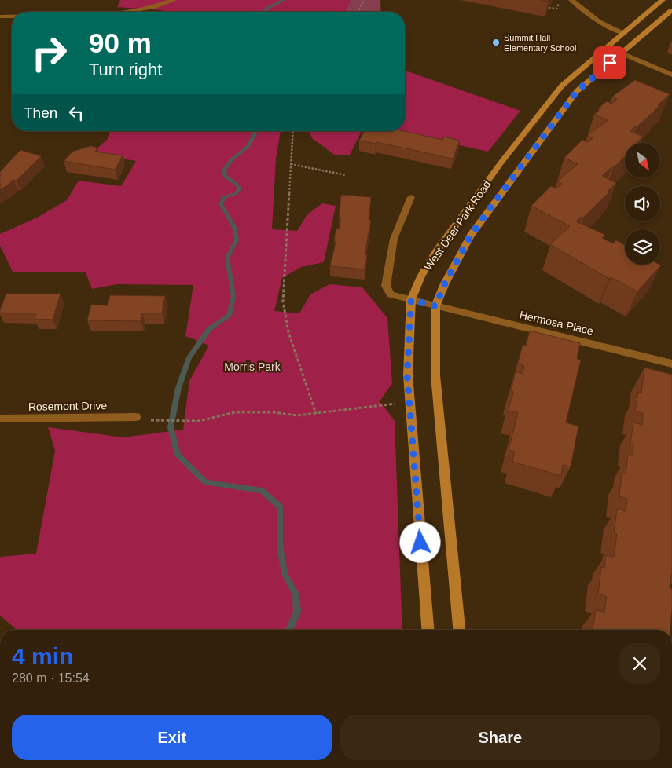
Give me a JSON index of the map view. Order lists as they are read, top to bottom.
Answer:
{
  "streets": {
    "street": ["West Deer Park Road", "Hermosa Place", "Rosemont Drive"]
  },
  "crossings": [
    ["West Deer Park Road", "Hermosa Place"]
  ],
  "parks": ["Morris Park"],
  "places": ["Summit Hall Elementary School"],
  "north": "bottom right",
  "page": {
    "turn": ["90 m", "Turn right"],
    "then": "Then",
    "heading": ["4 min", "280 m · 15:54"],
    "buttons": ["Exit", "Share"]
  }
}
